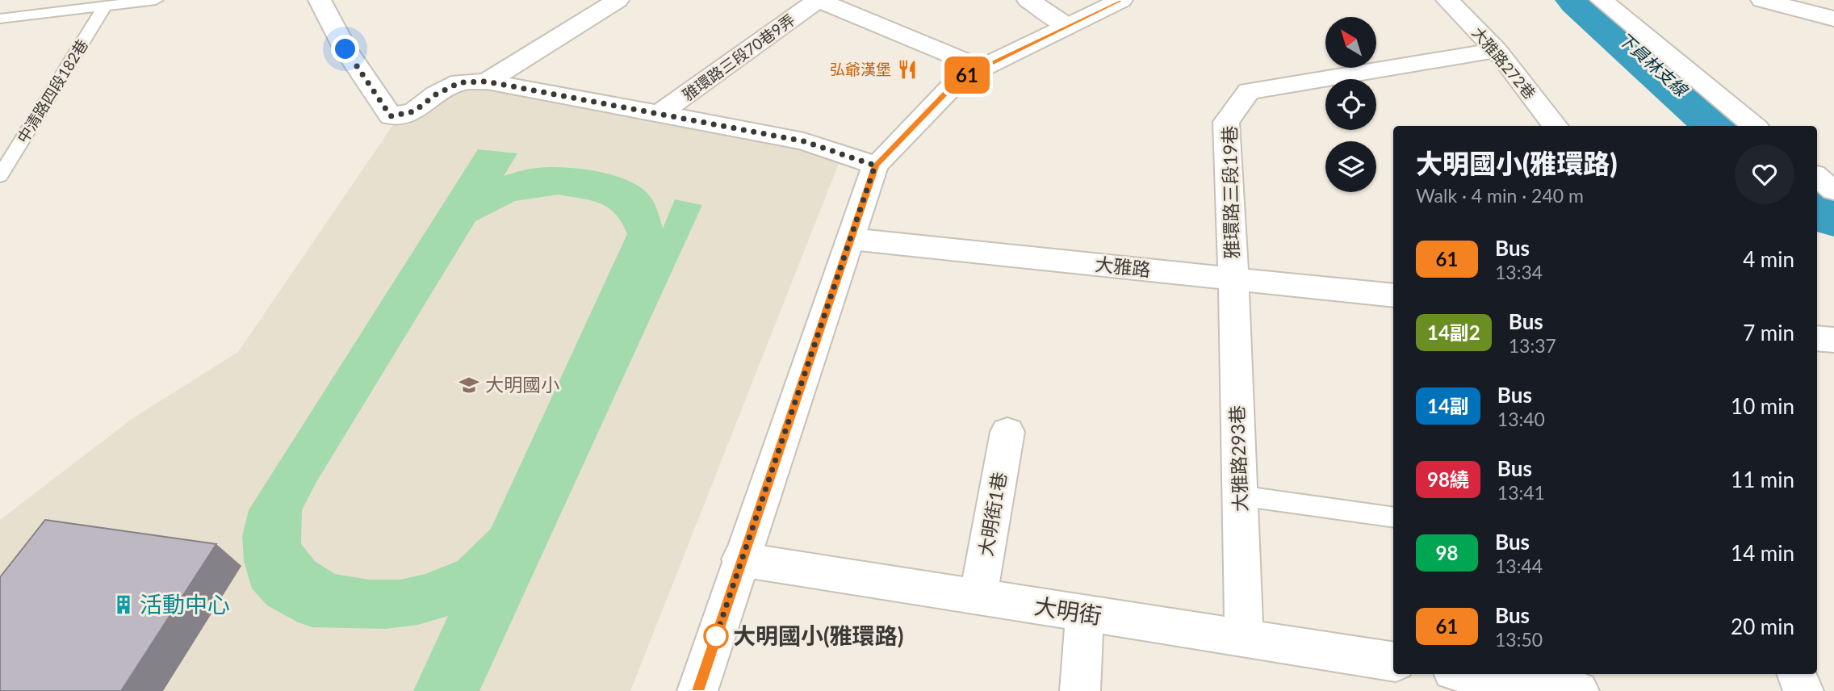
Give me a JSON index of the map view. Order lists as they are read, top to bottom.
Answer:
{
  "streets": {
    "street": [
      "雅環路三段70巷9弄",
      "大雅路272巷",
      "雅環路三段19巷",
      "大雅路",
      "大雅路293巷",
      "大明街1巷",
      "大明街"
    ],
    "lane": ["中清路四段182巷"]
  },
  "crossings": [
    ["大雅路272巷", "雅環路三段19巷"],
    ["雅環路三段19巷", "大雅路"],
    ["雅環路三段19巷", "大雅路293巷"],
    ["大雅路", "大雅路293巷"],
    ["大雅路293巷", "大明街"],
    ["大明街1巷", "大明街"]
  ],
  "water": ["下員林支線"],
  "places": {
    "restaurant": ["弘爺漢堡"],
    "school or university": ["大明國小"],
    "building": ["活動中心"],
    "other": ["大明國小(雅環路)"]
  },
  "lines": ["bus line 61"],
  "north": "top left",
  "page": {
    "on_map": "61",
    "heading": ["大明國小(雅環路)", "Walk · 4 min · 240 m"],
    "list": [
      {
        "mark": "61",
        "name": "Bus",
        "note": "13:34",
        "value": "4 min"
      },
      {
        "mark": "14副2",
        "name": "Bus",
        "note": "13:37",
        "value": "7 min"
      },
      {
        "mark": "14副",
        "name": "Bus",
        "note": "13:40",
        "value": "10 min"
      },
      {
        "mark": "98繞",
        "name": "Bus",
        "note": "13:41",
        "value": "11 min"
      },
      {
        "mark": "98",
        "name": "Bus",
        "note": "13:44",
        "value": "14 min"
      },
      {
        "mark": "61",
        "name": "Bus",
        "note": "13:50",
        "value": "20 min"
      }
    ]
  }
}
